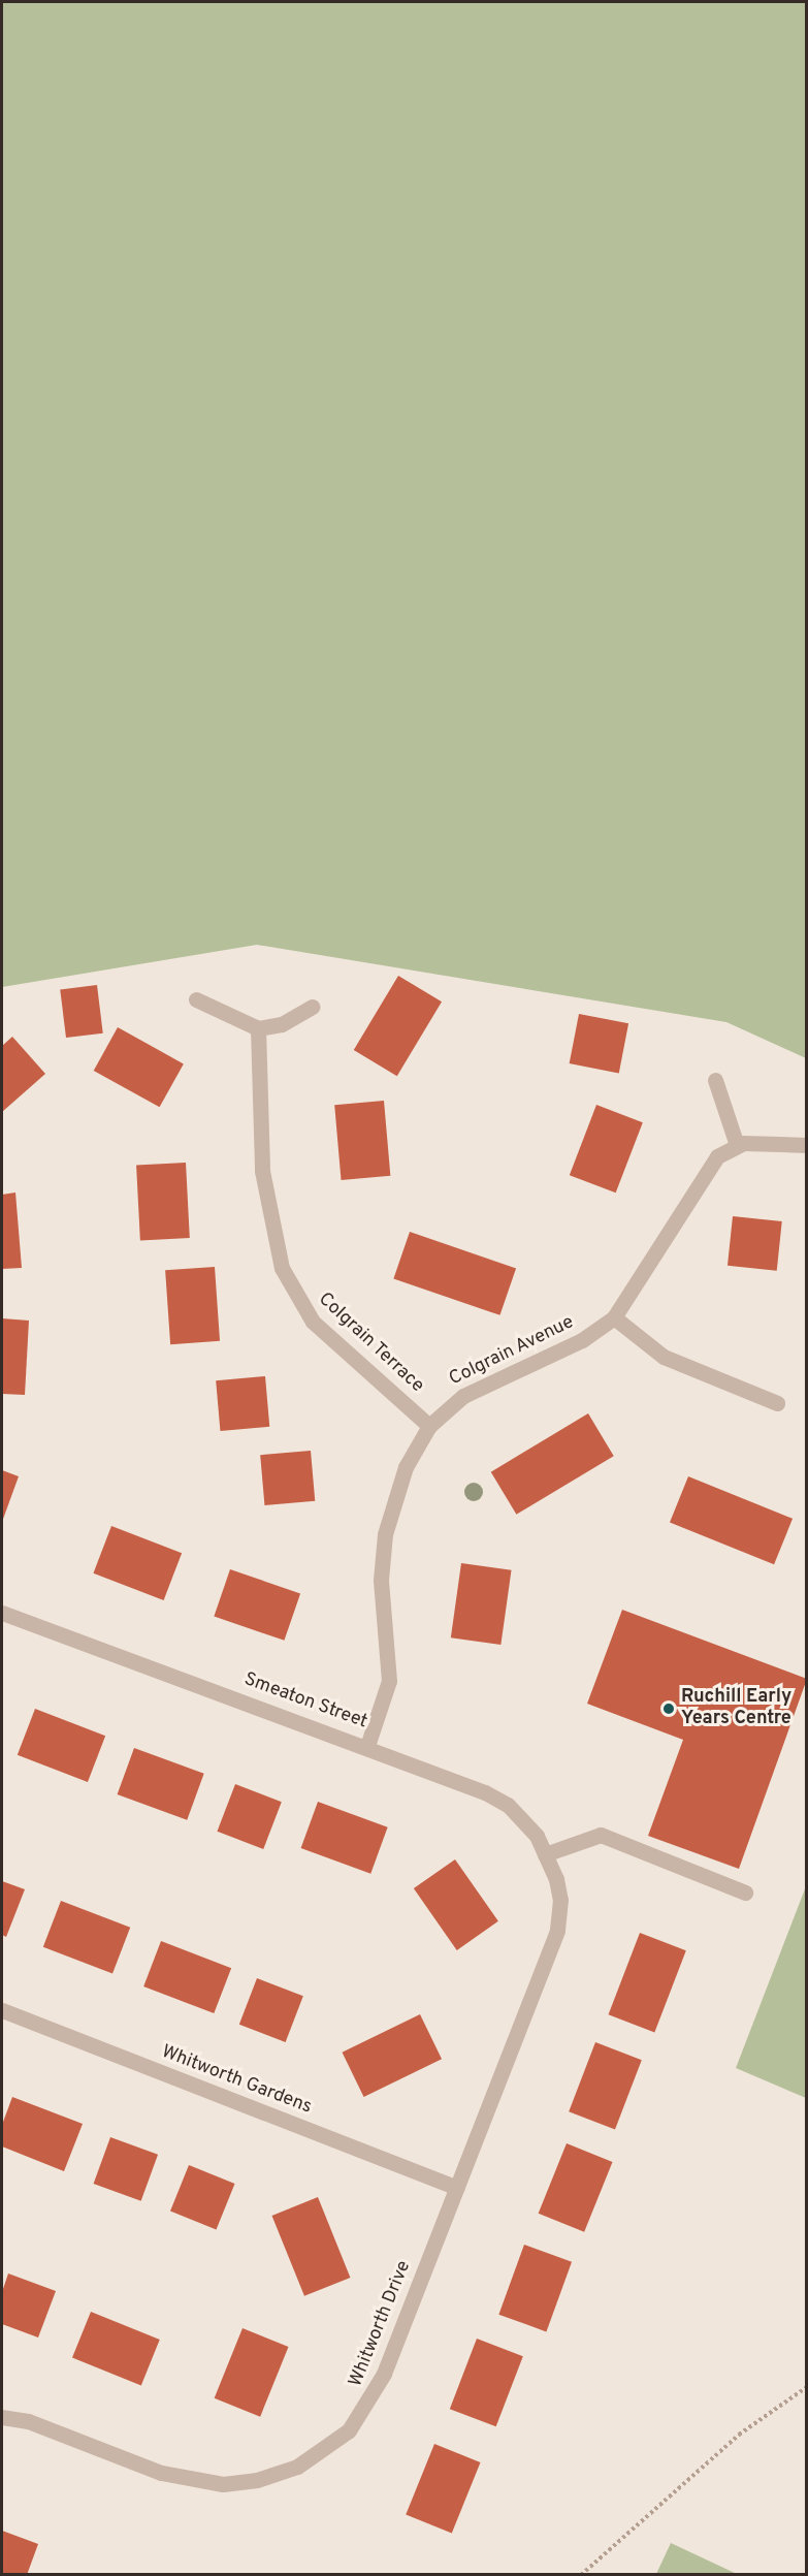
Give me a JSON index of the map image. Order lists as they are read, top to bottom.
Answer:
{
  "streets": {
    "street": [
      "Colgrain Terrace",
      "Colgrain Avenue",
      "Smeaton Street",
      "Whitworth Gardens",
      "Whitworth Drive"
    ]
  },
  "crossings": [
    ["Colgrain Terrace", "Colgrain Avenue"],
    ["Colgrain Avenue", "Smeaton Street"],
    ["Smeaton Street", "Whitworth Drive"],
    ["Whitworth Gardens", "Whitworth Drive"]
  ],
  "places": ["Ruchill Early Years Centre"]
}
